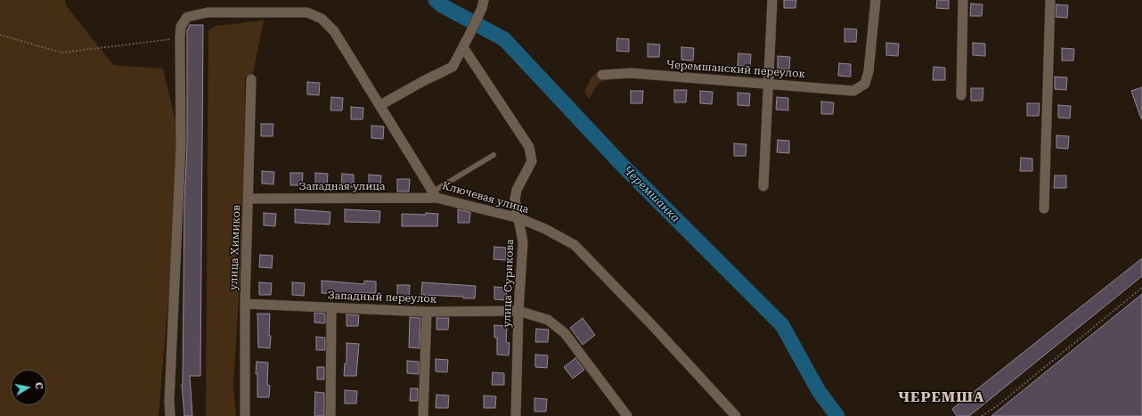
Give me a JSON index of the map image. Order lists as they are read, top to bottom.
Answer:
{
  "streets": {
    "street": [
      "Черемшанский переулок",
      "Западная улица",
      "Ключевая улица",
      "улица Химиков",
      "улица Сурикова",
      "Западный переулок"
    ]
  },
  "crossings": [
    ["Западная улица", "Ключевая улица"],
    ["Западная улица", "улица Химиков"],
    ["Ключевая улица", "улица Сурикова"],
    ["улица Химиков", "Западный переулок"],
    ["улица Сурикова", "Западный переулок"]
  ],
  "districts": ["ЧЕРЕМША"],
  "water": ["Черемшанка"],
  "north": "right"
}
